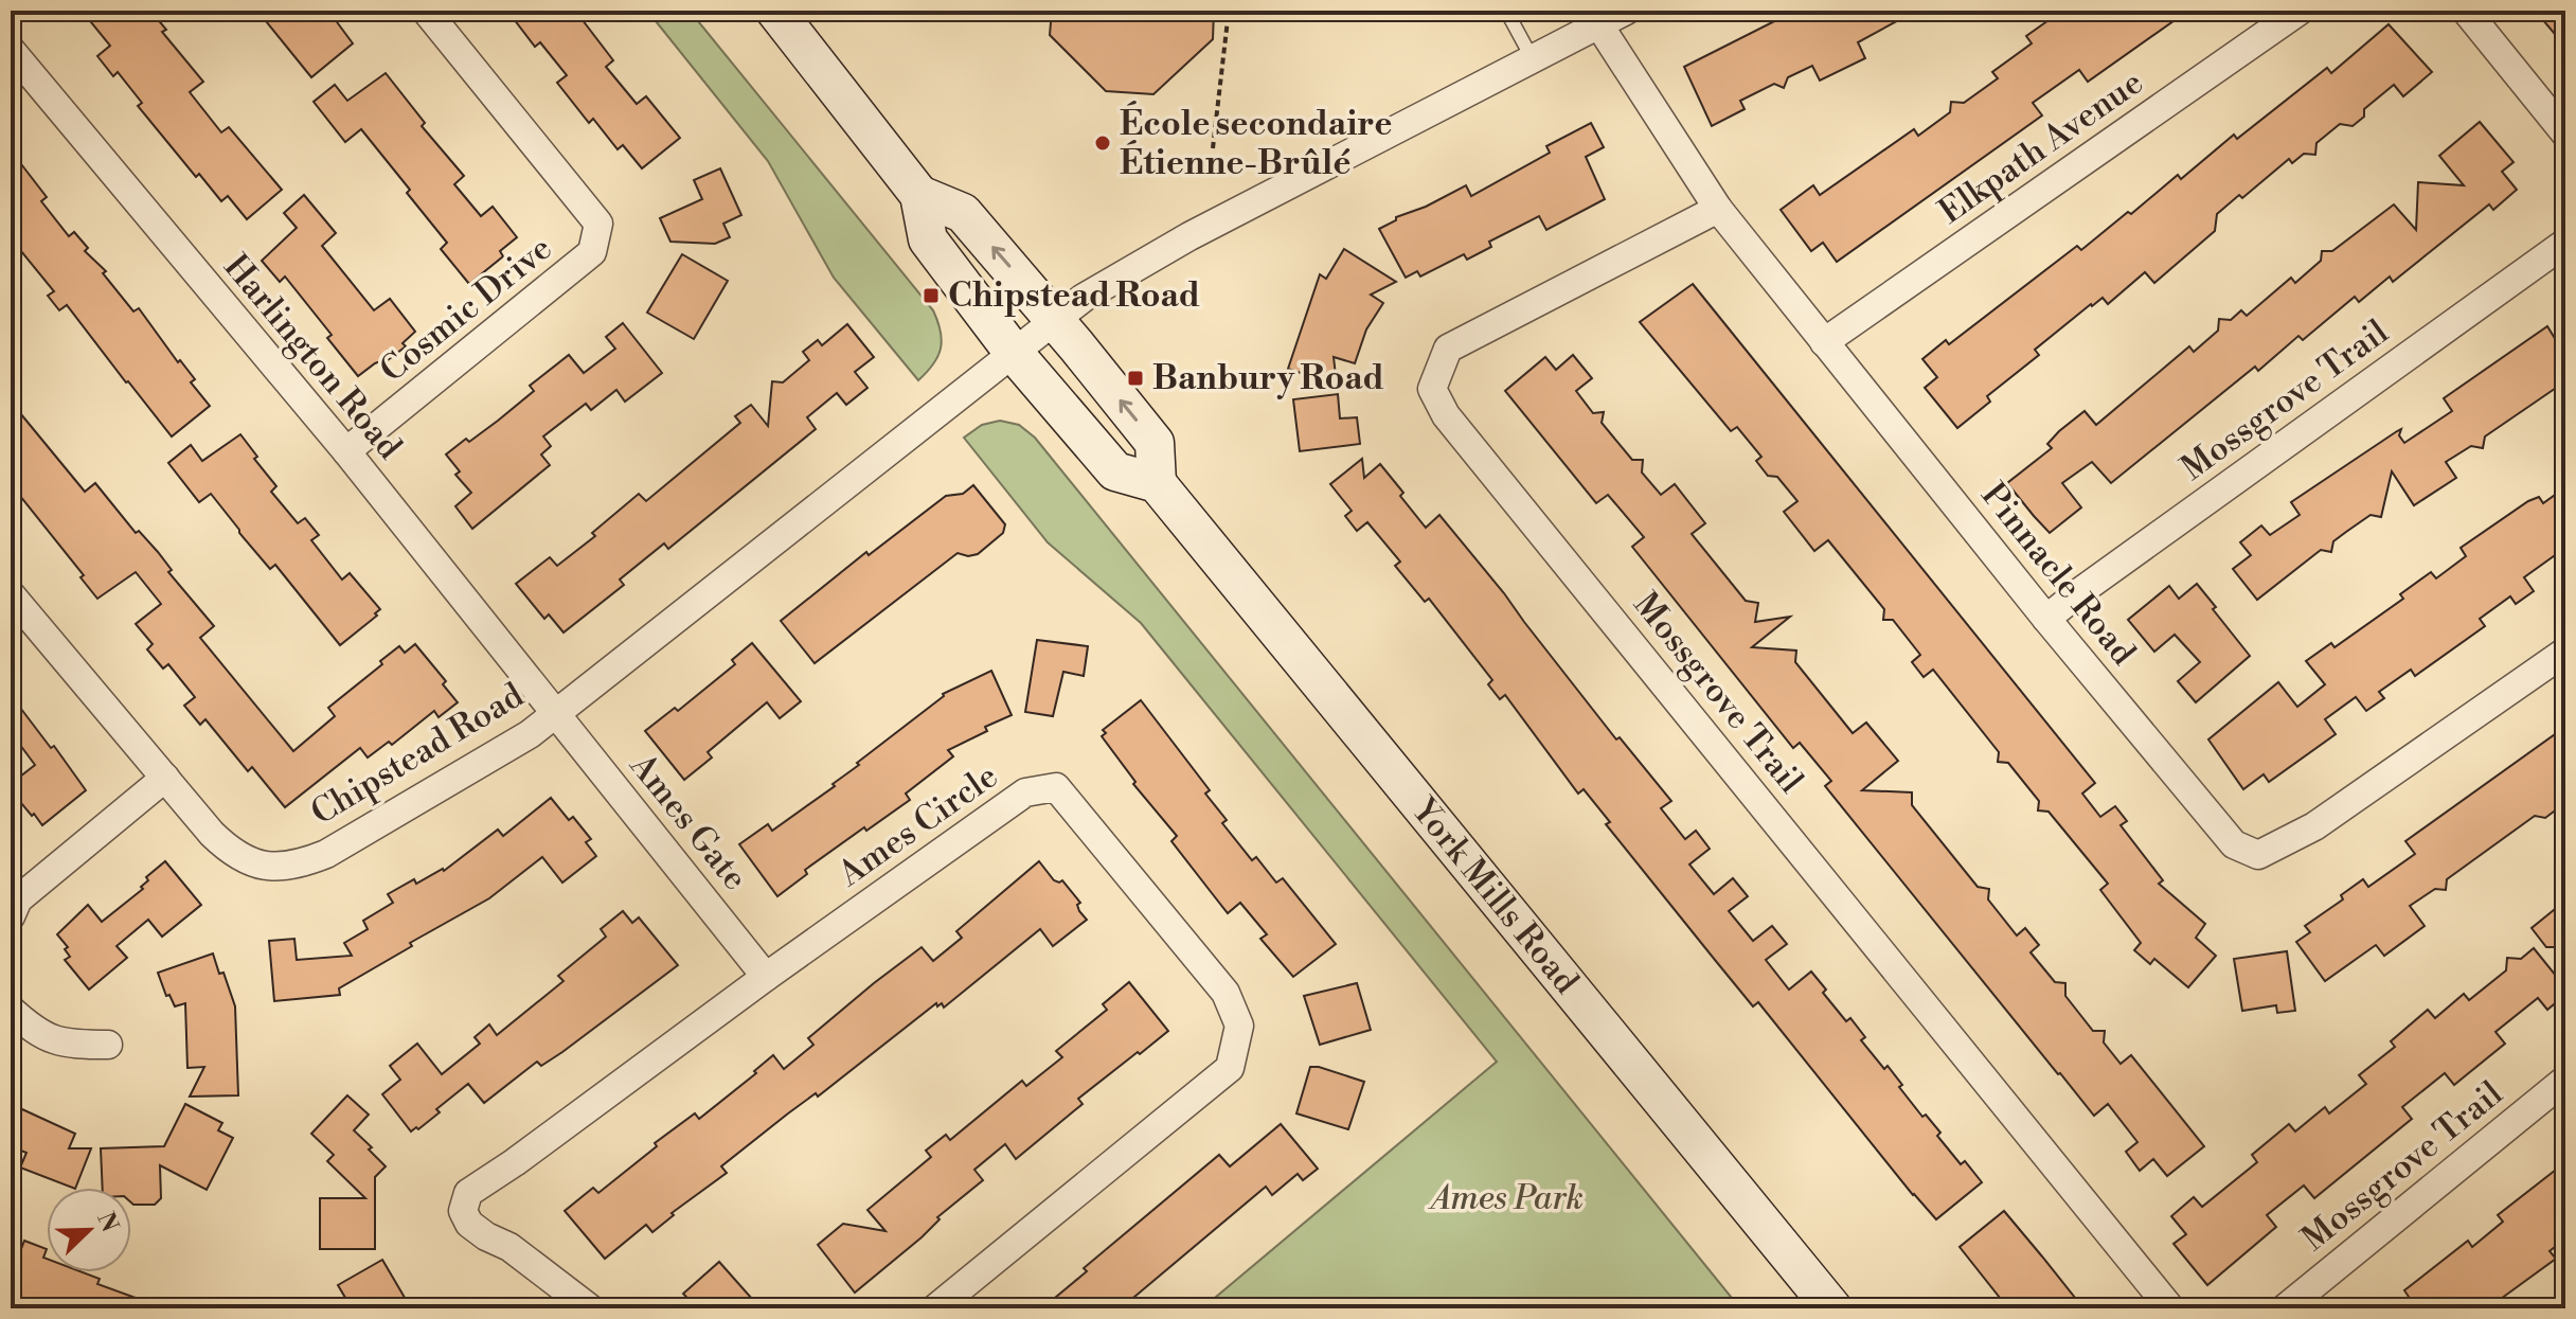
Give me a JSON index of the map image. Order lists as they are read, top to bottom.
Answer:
{
  "streets": {
    "main road": ["York Mills Road"],
    "street": [
      "Elkpath Avenue",
      "Cosmic Drive",
      "Harlington Road",
      "Mossgrove Trail",
      "Pinnacle Road",
      "Chipstead Road",
      "Ames Gate",
      "Ames Circle"
    ]
  },
  "crossings": [
    ["Elkpath Avenue", "Pinnacle Road"],
    ["Cosmic Drive", "Harlington Road"],
    ["Harlington Road", "Chipstead Road"],
    ["Harlington Road", "Ames Gate"],
    ["Mossgrove Trail", "Pinnacle Road"],
    ["Chipstead Road", "Ames Gate"],
    ["Ames Gate", "Ames Circle"]
  ],
  "parks": ["Ames Park"],
  "places": {
    "other": ["École secondaire Étienne-Brûlé"],
    "transit": ["Chipstead Road", "Banbury Road"]
  },
  "north": "top right"
}
